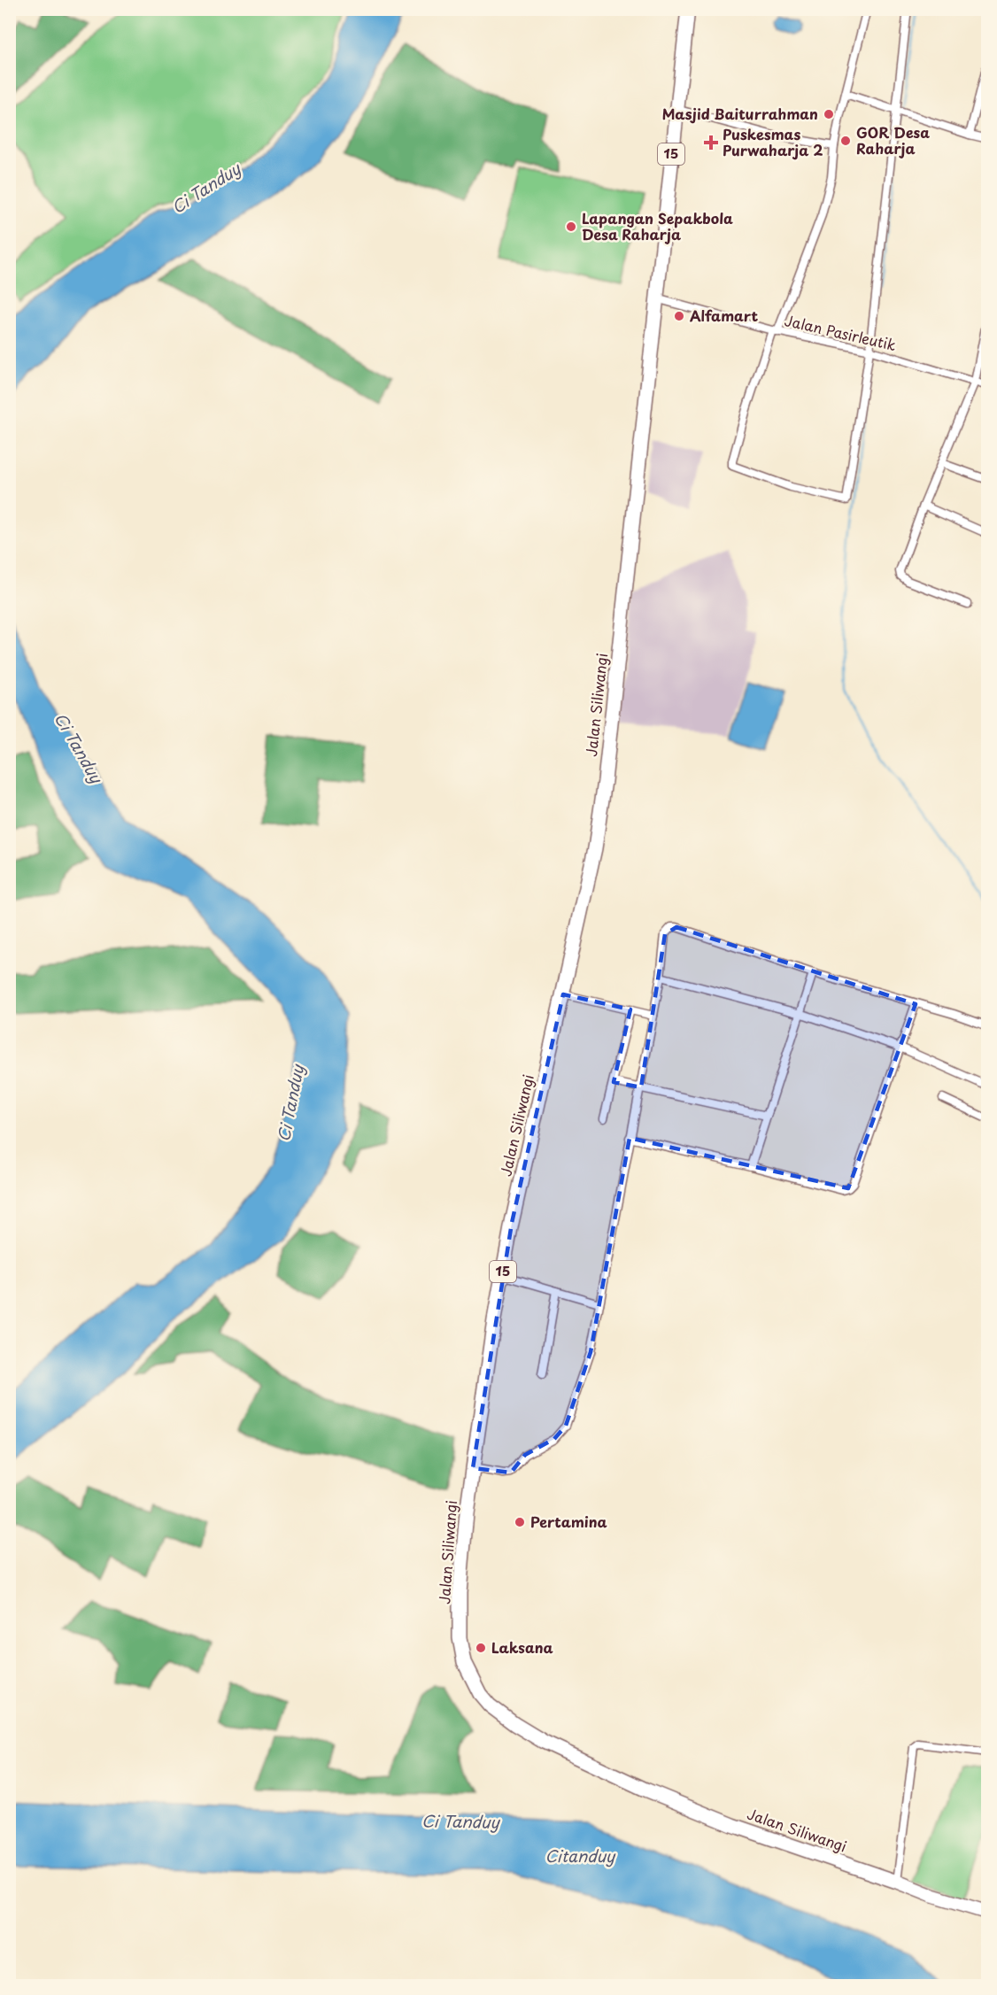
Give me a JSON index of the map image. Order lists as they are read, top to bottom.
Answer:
{
  "streets": {
    "highway": ["15", "Jalan Siliwangi"],
    "street": ["Jalan Pasirleutik"]
  },
  "crossings": [
    ["Jalan Pasirleutik", "Jalan Siliwangi"]
  ],
  "water": ["Ci Tanduy", "Citanduy"],
  "places": {
    "other": [
      "Masjid Baiturrahman",
      "GOR Desa Raharja",
      "Lapangan Sepakbola Desa Raharja",
      "Alfamart",
      "Pertamina",
      "Laksana"
    ],
    "health": ["Puskesmas Purwaharja 2"]
  }
}
